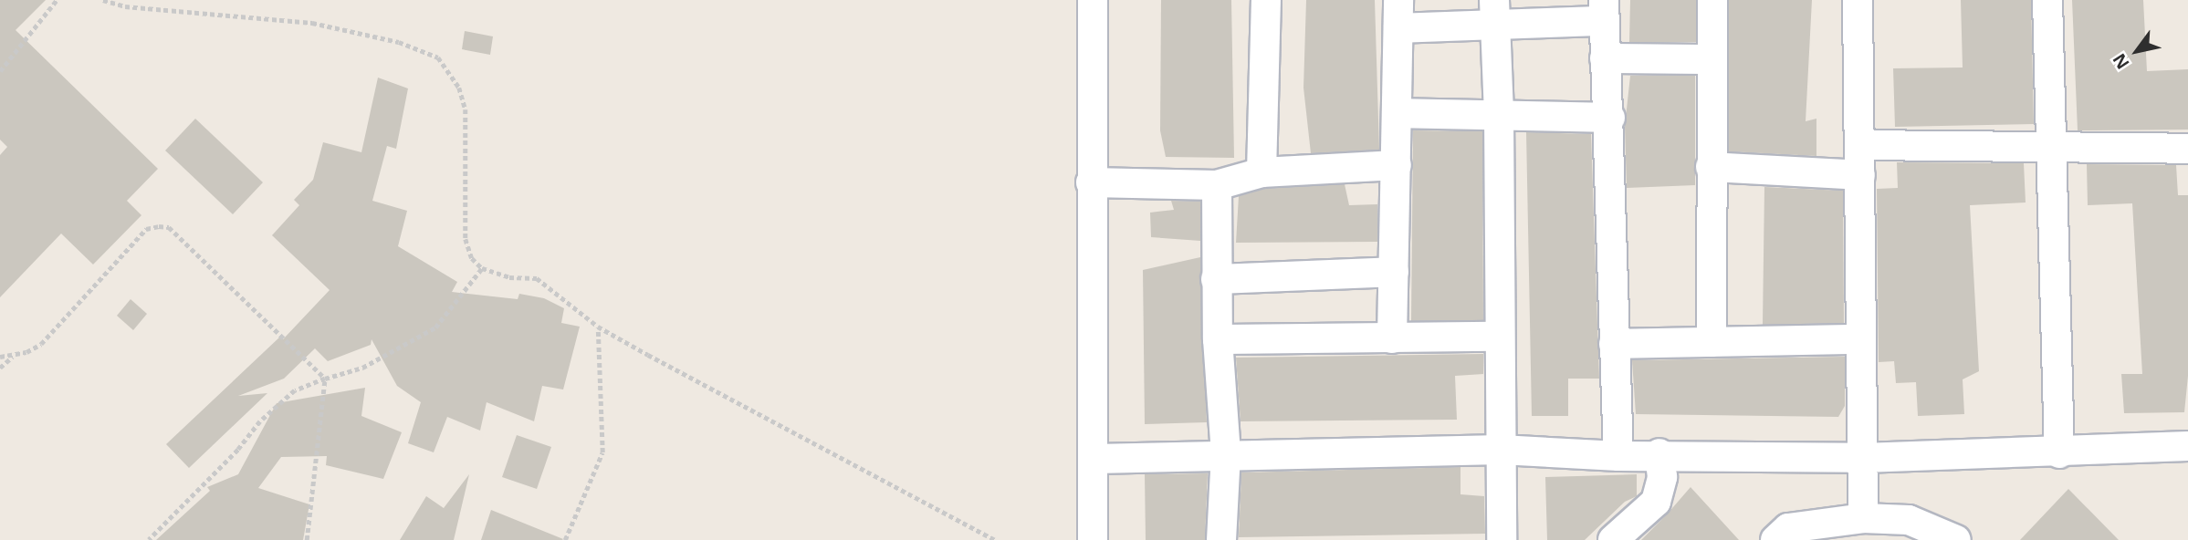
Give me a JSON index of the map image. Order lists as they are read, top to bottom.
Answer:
{
  "north": "bottom left"
}
